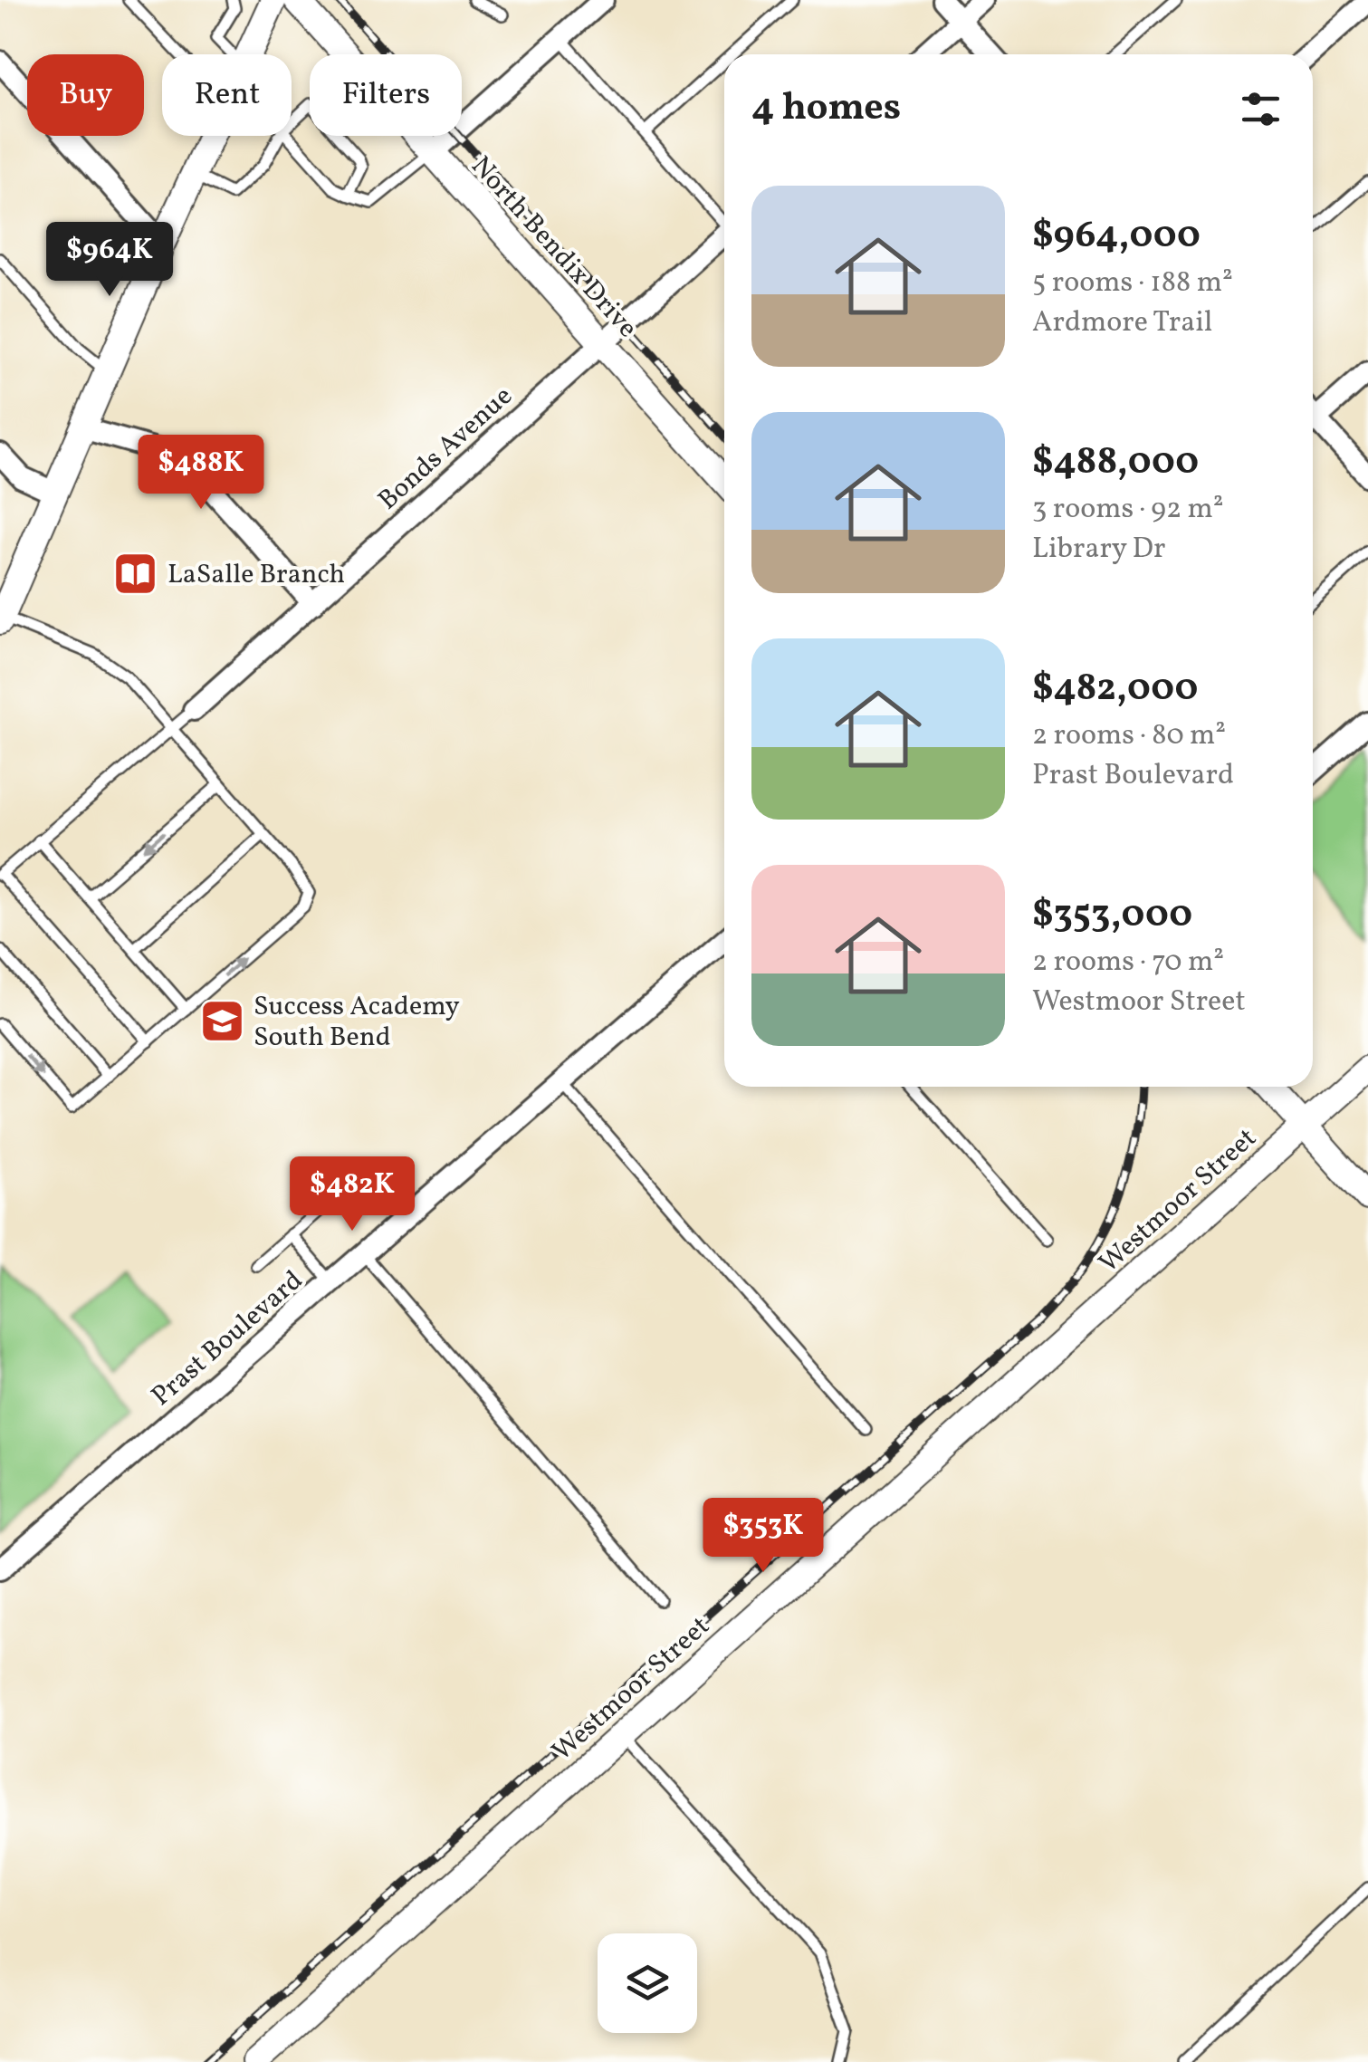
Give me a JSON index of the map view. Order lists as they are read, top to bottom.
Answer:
{
  "streets": {
    "street": [
      "North Bendix Drive",
      "Bonds Avenue",
      "Westmoor Street",
      "Prast Boulevard"
    ]
  },
  "crossings": [
    ["North Bendix Drive", "Bonds Avenue"]
  ],
  "places": {
    "library": ["LaSalle Branch"],
    "school or university": ["Success Academy South Bend"]
  },
  "page": {
    "chip": ["Buy", "Rent", "Filters"],
    "heading": "4 homes",
    "list": [
      {
        "name": "$964,000",
        "note": "5 rooms · 188 m² · Ardmore Trail"
      },
      {
        "name": "$488,000",
        "note": "3 rooms · 92 m² · Library Dr"
      },
      {
        "name": "$482,000",
        "note": "2 rooms · 80 m² · Prast Boulevard"
      },
      {
        "name": "$353,000",
        "note": "2 rooms · 70 m² · Westmoor Street"
      }
    ],
    "price": [
      "$964K",
      "$488K",
      "$482K",
      "$353K"
    ]
  }
}
